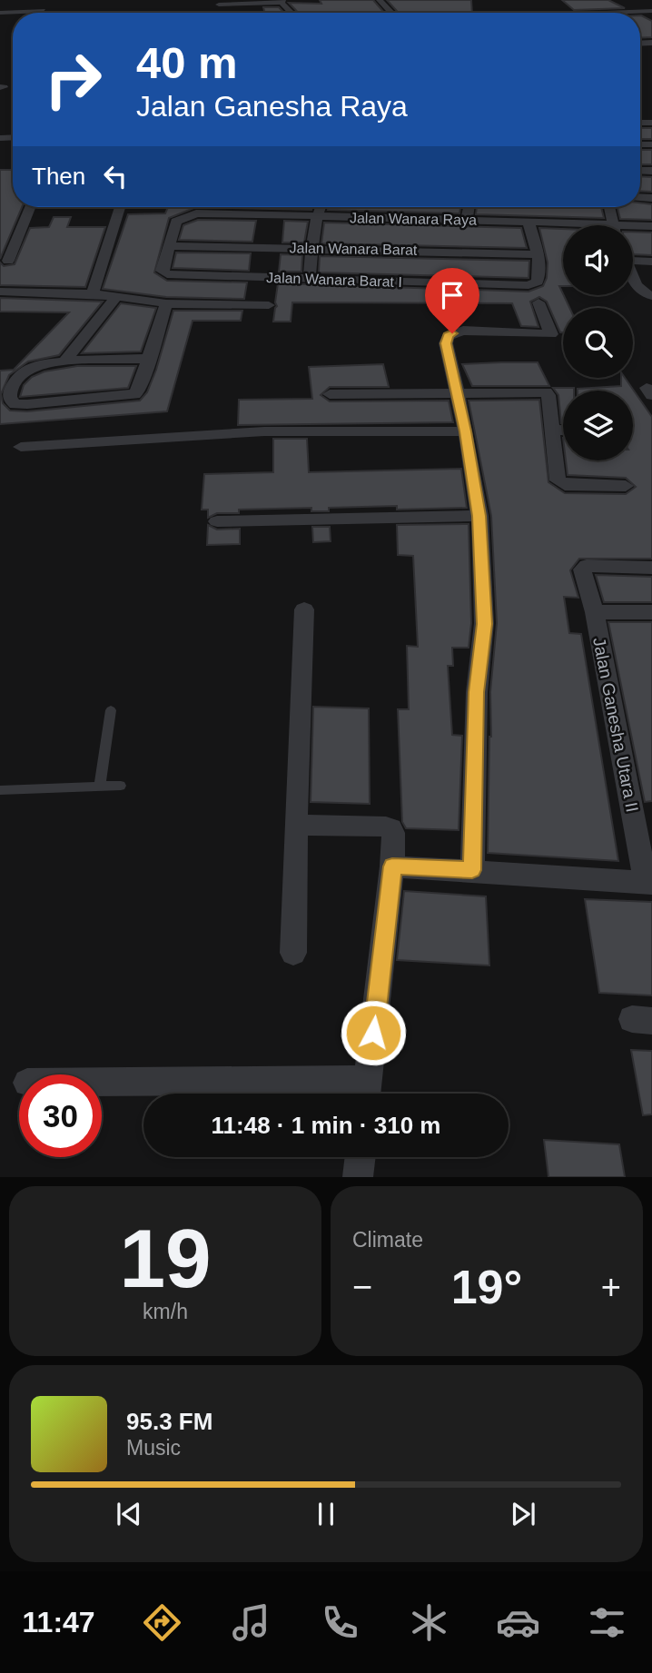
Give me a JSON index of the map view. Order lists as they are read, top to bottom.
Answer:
{
  "streets": {
    "street": [
      "Jalan Wanara Raya",
      "Jalan Wanara Barat",
      "Jalan Wanara Barat I",
      "Jalan Ganesha Utara II"
    ]
  },
  "crossings": [
    ["Jalan Wanara Raya", "Jalan Wanara Barat"],
    ["Jalan Wanara Raya", "Jalan Wanara Barat I"],
    ["Jalan Wanara Barat", "Jalan Wanara Barat I"]
  ],
  "page": {
    "turn": ["40 m", "Jalan Ganesha Raya"],
    "then": "Then",
    "limit": "30",
    "trip": "11:48 · 1 min · 310 m",
    "tile": [
      ["19", "km/h"],
      "Climate"
    ],
    "heat": ["−", "19°", "+"],
    "song": ["95.3 FM", "Music"],
    "tabs": "11:47"
  }
}
